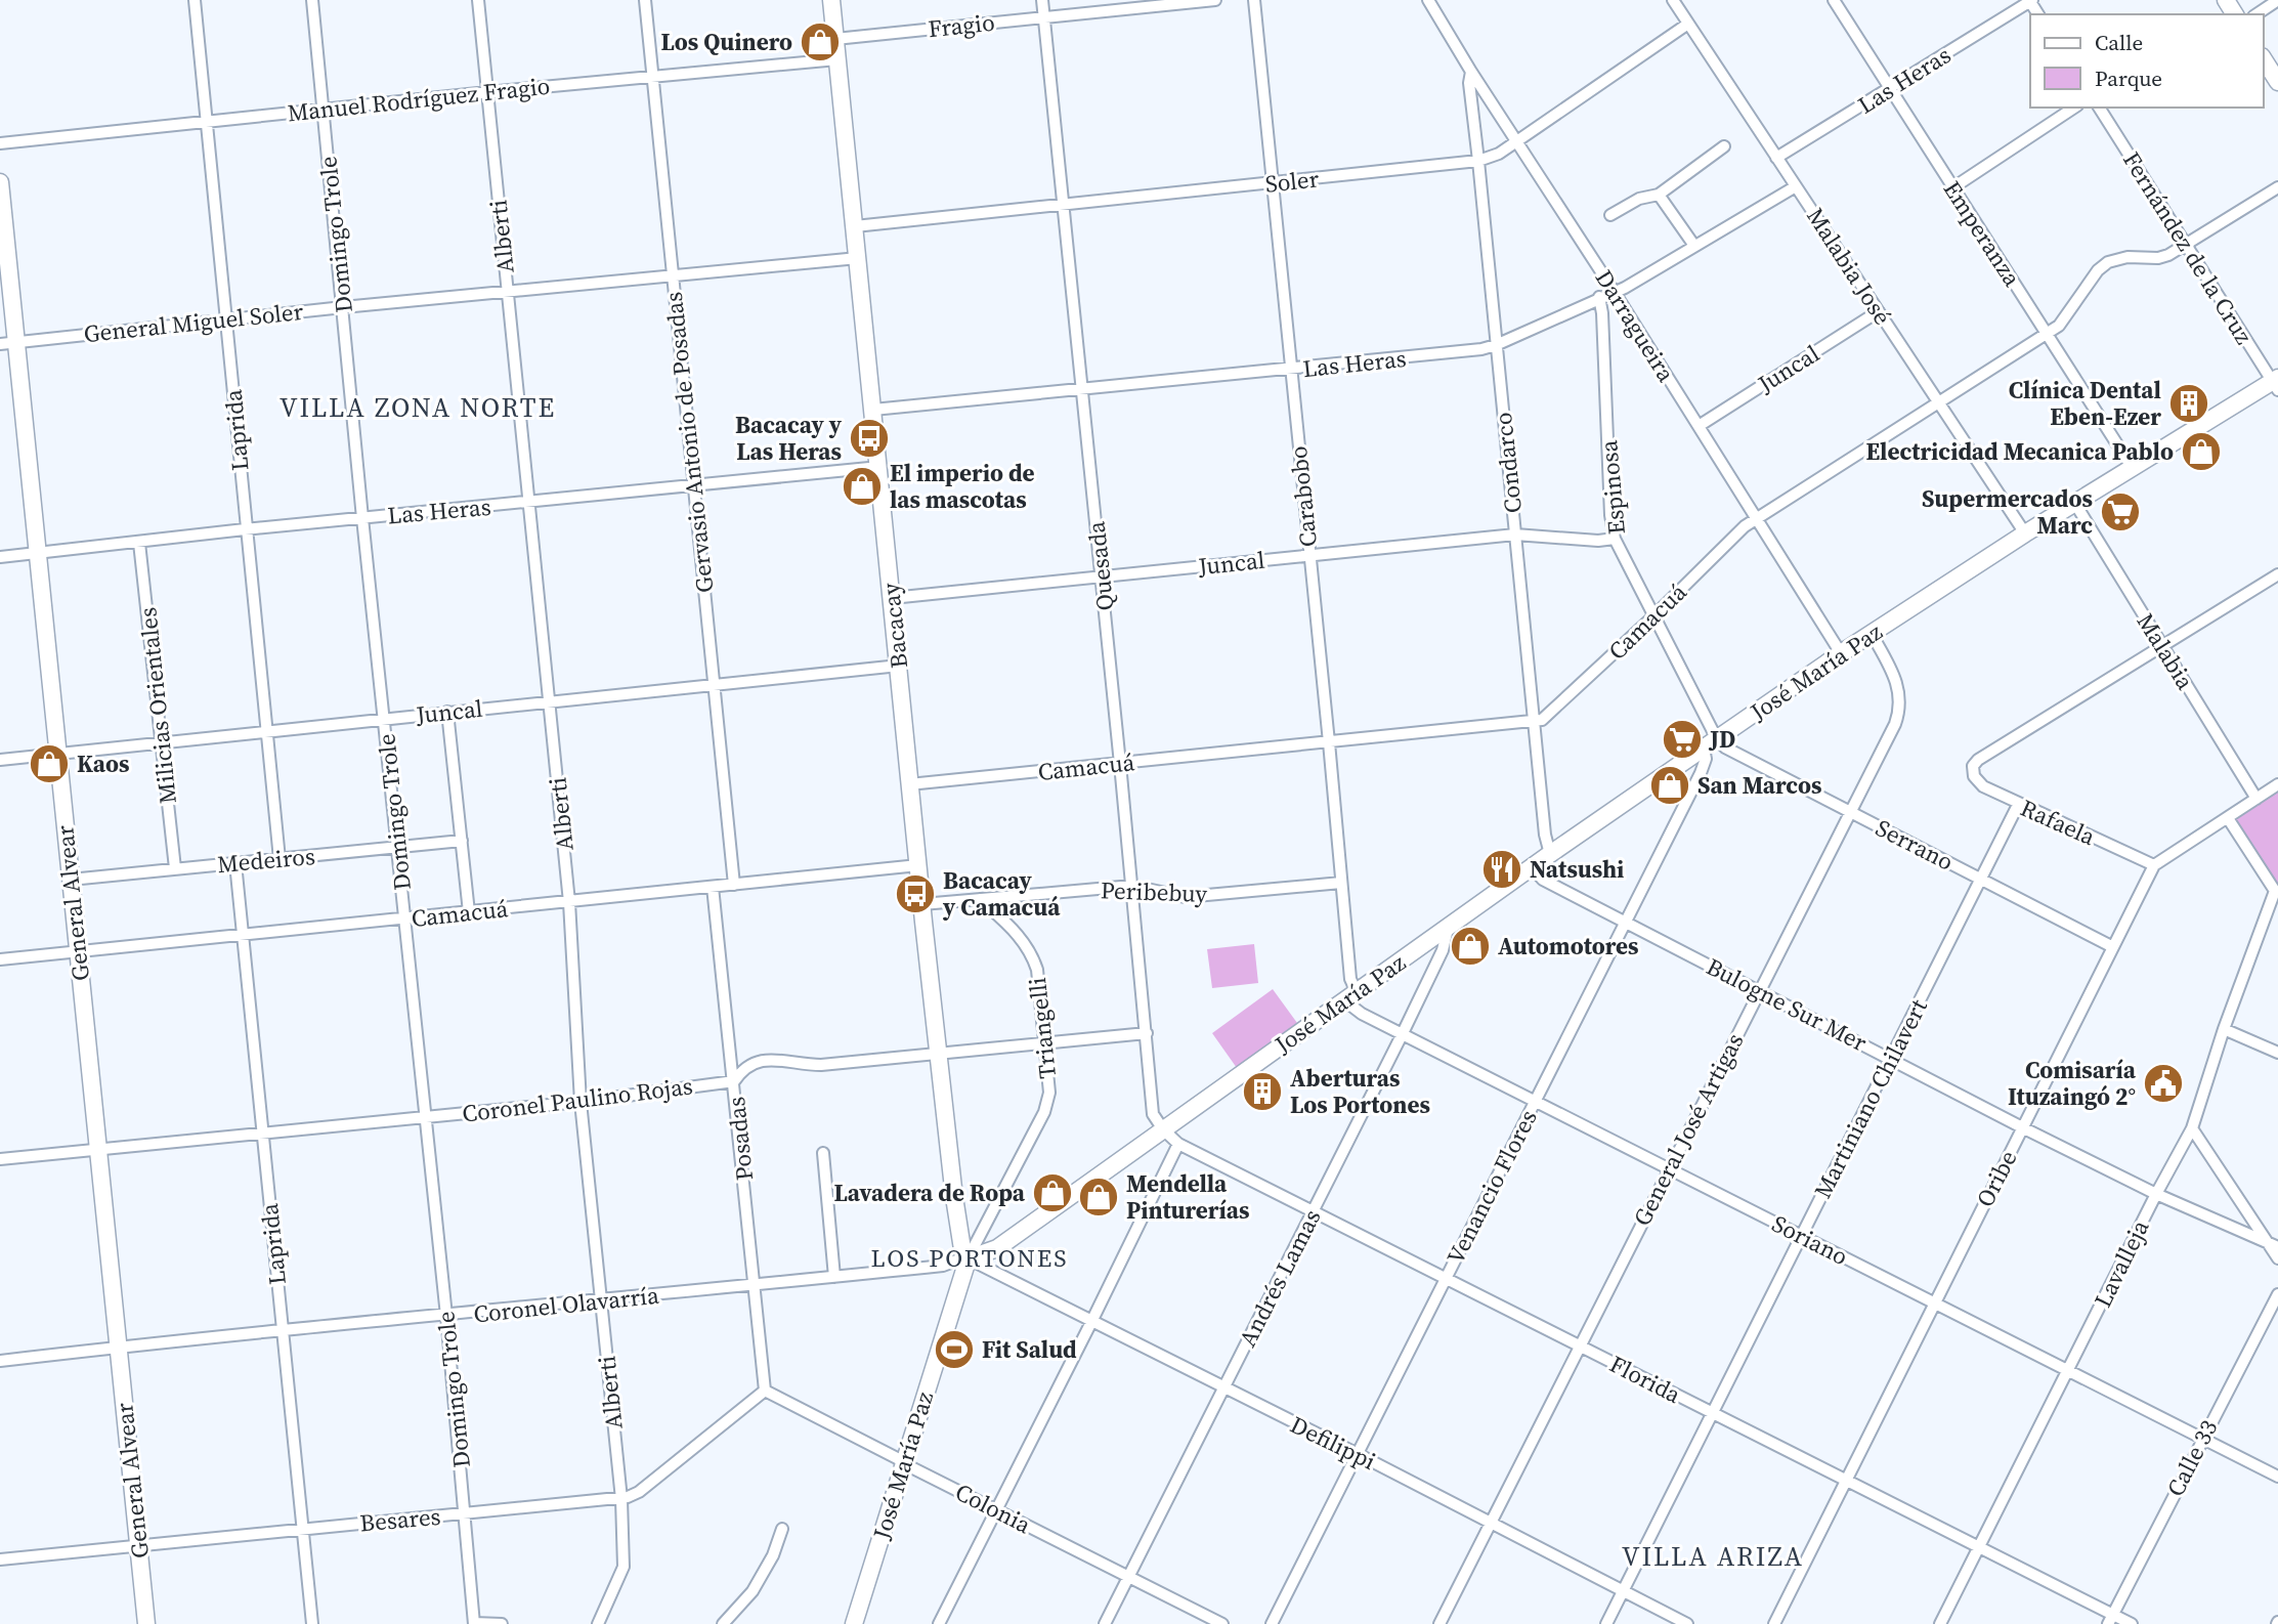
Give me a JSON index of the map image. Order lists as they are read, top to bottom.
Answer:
{
  "streets": {
    "street": [
      "Fragio",
      "Las Heras",
      "Manuel Rodríguez Fragio",
      "Soler",
      "Emperanza",
      "Domingo Trole",
      "Alberti",
      "Fernández de la Cruz",
      "Malabia José",
      "General Miguel Soler",
      "Darragueira",
      "Juncal",
      "Laprida",
      "Gervasio Antonio de Posadas",
      "Condarco",
      "Espinosa",
      "Carabobo",
      "Quesada",
      "Camacuá",
      "Bacacay",
      "Malabia",
      "José María Paz",
      "Milicias Orientales",
      "Rafaela",
      "Serrano",
      "Medeiros",
      "Peribebuy",
      "General Alvear",
      "Bulogne Sur Mer",
      "Triangelli",
      "Martiniano Chilavert",
      "Coronel Paulino Rojas",
      "General José Artigas",
      "Posadas",
      "Oribe",
      "Venancio Flores",
      "Soriano",
      "Lavalleja",
      "Andrés Lamas",
      "Coronel Olavarría",
      "Florida",
      "Defilippi",
      "Calle 33",
      "Colonia",
      "Besares"
    ]
  },
  "crossings": [
    ["Fragio", "Quesada"],
    ["Fragio", "Bacacay"],
    ["Las Heras", "Emperanza"],
    ["Las Heras", "Domingo Trole"],
    ["Las Heras", "Alberti"],
    ["Las Heras", "Malabia José"],
    ["Las Heras", "Darragueira"],
    ["Las Heras", "Laprida"],
    ["Las Heras", "Gervasio Antonio de Posadas"],
    ["Las Heras", "Condarco"],
    ["Las Heras", "Espinosa"],
    ["Las Heras", "Carabobo"],
    ["Las Heras", "Quesada"],
    ["Las Heras", "Bacacay"],
    ["Las Heras", "Milicias Orientales"],
    ["Las Heras", "General Alvear"],
    ["Manuel Rodríguez Fragio", "Domingo Trole"],
    ["Manuel Rodríguez Fragio", "Alberti"],
    ["Manuel Rodríguez Fragio", "Laprida"],
    ["Manuel Rodríguez Fragio", "Gervasio Antonio de Posadas"],
    ["Manuel Rodríguez Fragio", "Bacacay"],
    ["Soler", "Malabia José"],
    ["Soler", "Darragueira"],
    ["Soler", "Condarco"],
    ["Soler", "Carabobo"],
    ["Soler", "Quesada"],
    ["Soler", "Bacacay"],
    ["Emperanza", "Camacuá"],
    ["Emperanza", "José María Paz"],
    ["Domingo Trole", "General Miguel Soler"],
    ["Domingo Trole", "Juncal"],
    ["Domingo Trole", "Camacuá"],
    ["Domingo Trole", "Medeiros"],
    ["Domingo Trole", "Coronel Paulino Rojas"],
    ["Domingo Trole", "Coronel Olavarría"],
    ["Domingo Trole", "Besares"],
    ["Alberti", "General Miguel Soler"],
    ["Alberti", "Juncal"],
    ["Alberti", "Camacuá"],
    ["Alberti", "Coronel Paulino Rojas"],
    ["Alberti", "Coronel Olavarría"],
    ["Alberti", "Besares"],
    ["Fernández de la Cruz", "Camacuá"],
    ["Fernández de la Cruz", "José María Paz"],
    ["Malabia José", "Juncal"],
    ["Malabia José", "Camacuá"],
    ["Malabia José", "José María Paz"],
    ["General Miguel Soler", "Laprida"],
    ["General Miguel Soler", "Gervasio Antonio de Posadas"],
    ["General Miguel Soler", "Bacacay"],
    ["General Miguel Soler", "General Alvear"],
    ["Darragueira", "Juncal"],
    ["Darragueira", "Condarco"],
    ["Darragueira", "Camacuá"],
    ["Darragueira", "José María Paz"],
    ["Juncal", "Laprida"],
    ["Juncal", "Gervasio Antonio de Posadas"],
    ["Juncal", "Condarco"],
    ["Juncal", "Espinosa"],
    ["Juncal", "Carabobo"],
    ["Juncal", "Quesada"],
    ["Juncal", "Bacacay"],
    ["Juncal", "Milicias Orientales"],
    ["Juncal", "General Alvear"],
    ["Laprida", "Camacuá"],
    ["Laprida", "Medeiros"],
    ["Laprida", "Coronel Paulino Rojas"],
    ["Laprida", "Coronel Olavarría"],
    ["Laprida", "Besares"],
    ["Gervasio Antonio de Posadas", "Camacuá"],
    ["Condarco", "Camacuá"],
    ["Condarco", "José María Paz"],
    ["Espinosa", "Camacuá"],
    ["Espinosa", "José María Paz"],
    ["Espinosa", "Serrano"],
    ["Espinosa", "Venancio Flores"],
    ["Carabobo", "Camacuá"],
    ["Carabobo", "José María Paz"],
    ["Carabobo", "Peribebuy"],
    ["Carabobo", "Soriano"],
    ["Quesada", "Camacuá"],
    ["Quesada", "José María Paz"],
    ["Quesada", "Peribebuy"],
    ["Quesada", "Coronel Paulino Rojas"],
    ["Quesada", "Florida"],
    ["Camacuá", "Bacacay"],
    ["Camacuá", "General Alvear"],
    ["Camacuá", "Posadas"],
    ["Bacacay", "José María Paz"],
    ["Bacacay", "Peribebuy"],
    ["Bacacay", "Triangelli"],
    ["Bacacay", "Coronel Paulino Rojas"],
    ["Bacacay", "Coronel Olavarría"],
    ["Bacacay", "Defilippi"],
    ["Malabia", "José María Paz"],
    ["Malabia", "Rafaela"],
    ["José María Paz", "Serrano"],
    ["José María Paz", "Bulogne Sur Mer"],
    ["José María Paz", "Triangelli"],
    ["José María Paz", "General José Artigas"],
    ["José María Paz", "Venancio Flores"],
    ["José María Paz", "Soriano"],
    ["José María Paz", "Andrés Lamas"],
    ["José María Paz", "Coronel Olavarría"],
    ["José María Paz", "Florida"],
    ["José María Paz", "Defilippi"],
    ["José María Paz", "Colonia"],
    ["Milicias Orientales", "Medeiros"],
    ["Rafaela", "Martiniano Chilavert"],
    ["Rafaela", "Oribe"],
    ["Serrano", "Martiniano Chilavert"],
    ["Serrano", "General José Artigas"],
    ["Serrano", "Oribe"],
    ["Serrano", "Venancio Flores"],
    ["Medeiros", "General Alvear"],
    ["Peribebuy", "Triangelli"],
    ["General Alvear", "Coronel Paulino Rojas"],
    ["General Alvear", "Coronel Olavarría"],
    ["General Alvear", "Besares"],
    ["Bulogne Sur Mer", "Martiniano Chilavert"],
    ["Bulogne Sur Mer", "General José Artigas"],
    ["Bulogne Sur Mer", "Oribe"],
    ["Bulogne Sur Mer", "Venancio Flores"],
    ["Bulogne Sur Mer", "Lavalleja"],
    ["Triangelli", "Coronel Paulino Rojas"],
    ["Triangelli", "Coronel Olavarría"],
    ["Triangelli", "Defilippi"],
    ["Martiniano Chilavert", "Soriano"],
    ["Martiniano Chilavert", "Florida"],
    ["Martiniano Chilavert", "Defilippi"],
    ["Coronel Paulino Rojas", "Posadas"],
    ["General José Artigas", "Soriano"],
    ["General José Artigas", "Florida"],
    ["General José Artigas", "Defilippi"],
    ["Posadas", "Coronel Olavarría"],
    ["Posadas", "Colonia"],
    ["Posadas", "Besares"],
    ["Oribe", "Soriano"],
    ["Oribe", "Florida"],
    ["Venancio Flores", "Soriano"],
    ["Venancio Flores", "Florida"],
    ["Venancio Flores", "Defilippi"],
    ["Soriano", "Lavalleja"],
    ["Soriano", "Andrés Lamas"],
    ["Soriano", "Calle 33"],
    ["Lavalleja", "Florida"],
    ["Andrés Lamas", "Florida"],
    ["Andrés Lamas", "Defilippi"],
    ["Andrés Lamas", "Colonia"],
    ["Coronel Olavarría", "Defilippi"],
    ["Florida", "Calle 33"],
    ["Colonia", "Besares"]
  ],
  "districts": ["VILLA ZONA NORTE", "LOS PORTONES", "VILLA ARIZA"],
  "places": {
    "shop": [
      "Los Quinero",
      "Electricidad Mecanica Pablo",
      "El imperio de las mascotas",
      "Kaos",
      "San Marcos",
      "Automotores",
      "Lavadera de Ropa",
      "Mendella Pinturerías"
    ],
    "building": ["Clínica Dental Eben-Ezer", "Aberturas Los Portones"],
    "bus stop": ["Bacacay y Las Heras", "Bacacay y Camacuá"],
    "supermarket": ["Supermercados Marc", "JD"],
    "restaurant": ["Natsushi"],
    "public building": ["Comisaría Ituzaingó 2°"],
    "sports": ["Fit Salud"]
  },
  "legend": ["Calle", "Parque"]
}
